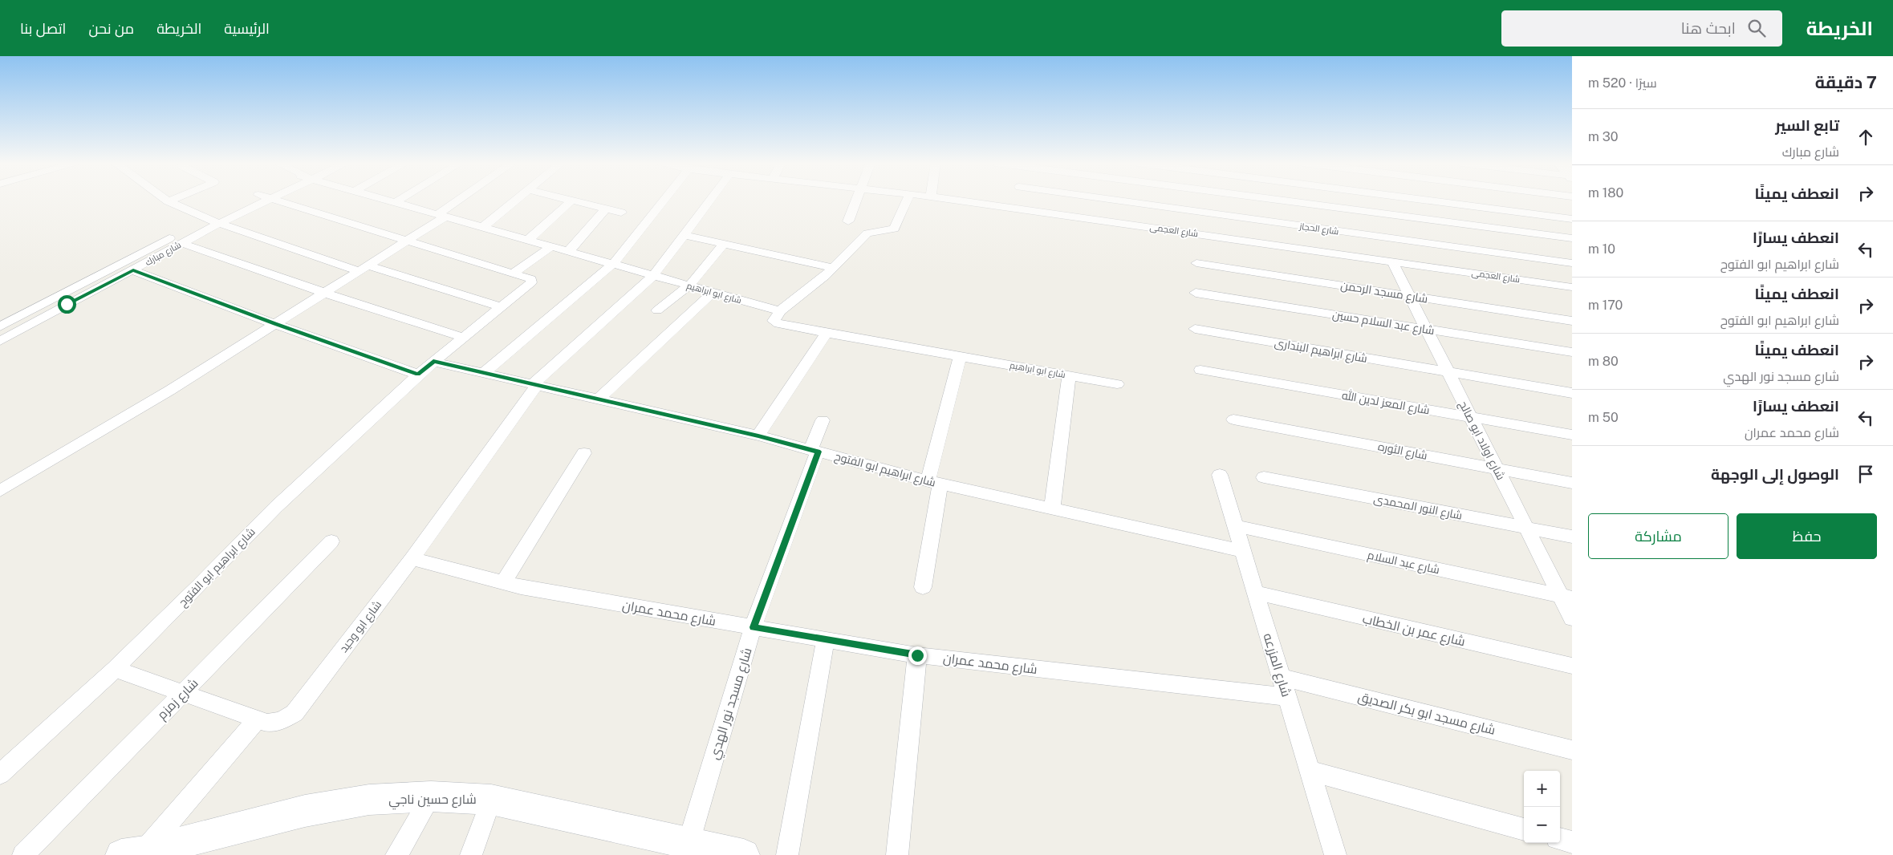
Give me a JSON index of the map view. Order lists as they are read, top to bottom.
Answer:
{
  "streets": {
    "street": [
      "شارع الحجاز",
      "شارع العجمى",
      "شارع مبارك",
      "شارع مسجد الرحمن",
      "شارع ابو ابراهيم",
      "شارع عبد السلام حسين",
      "شارع ابراهيم البندارى",
      "شارع المعز لدين الله",
      "شارع اولاد ابو صالح",
      "شارع الثوره",
      "شارع ابراهيم ابو الفتوح",
      "شارع النور المحمدى",
      "شارع عبد السلام",
      "شارع محمد عمران",
      "شارع ابو وحيد",
      "شارع عمر بن الخطاب",
      "شارع المزرعه",
      "شارع زمزم",
      "شارع مسجد نور الهدي",
      "شارع مسجد ابو بكر الصديق",
      "شارع حسين ناجي"
    ]
  },
  "crossings": [
    ["شارع الحجاز", "شارع العجمى"],
    ["شارع العجمى", "شارع اولاد ابو صالح"],
    ["شارع مسجد الرحمن", "شارع اولاد ابو صالح"],
    ["شارع ابو ابراهيم", "شارع ابو وحيد"],
    ["شارع عبد السلام حسين", "شارع اولاد ابو صالح"],
    ["شارع ابراهيم البندارى", "شارع اولاد ابو صالح"],
    ["شارع المعز لدين الله", "شارع اولاد ابو صالح"],
    ["شارع اولاد ابو صالح", "شارع الثوره"],
    ["شارع اولاد ابو صالح", "شارع النور المحمدى"],
    ["شارع اولاد ابو صالح", "شارع عبد السلام"],
    ["شارع ابراهيم ابو الفتوح", "شارع ابو وحيد"],
    ["شارع ابراهيم ابو الفتوح", "شارع المزرعه"],
    ["شارع ابراهيم ابو الفتوح", "شارع مسجد نور الهدي"],
    ["شارع عبد السلام", "شارع المزرعه"],
    ["شارع محمد عمران", "شارع ابو وحيد"],
    ["شارع محمد عمران", "شارع المزرعه"],
    ["شارع محمد عمران", "شارع مسجد نور الهدي"],
    ["شارع ابو وحيد", "شارع زمزم"],
    ["شارع عمر بن الخطاب", "شارع المزرعه"],
    ["شارع المزرعه", "شارع مسجد ابو بكر الصديق"],
    ["شارع مسجد نور الهدي", "شارع حسين ناجي"]
  ],
  "page": {
    "header": "الخريطة",
    "search": "ابحث هنا",
    "nav": [
      "الرئيسية",
      "الخريطة",
      "من نحن",
      "اتصل بنا"
    ],
    "heading": ["7 دقيقة", "سيرًا · 520 m"],
    "list": [
      ["تابع السير", "شارع مبارك", "30 m"],
      ["انعطف يمينًا", "180 m"],
      ["انعطف يسارًا", "شارع ابراهيم ابو الفتوح", "10 m"],
      ["انعطف يمينًا", "شارع ابراهيم ابو الفتوح", "170 m"],
      ["انعطف يمينًا", "شارع مسجد نور الهدي", "80 m"],
      ["انعطف يسارًا", "شارع محمد عمران", "50 m"],
      "الوصول إلى الوجهة"
    ],
    "buttons": ["حفظ", "مشاركة"],
    "map_buttons": ["+", "−"]
  }
}
